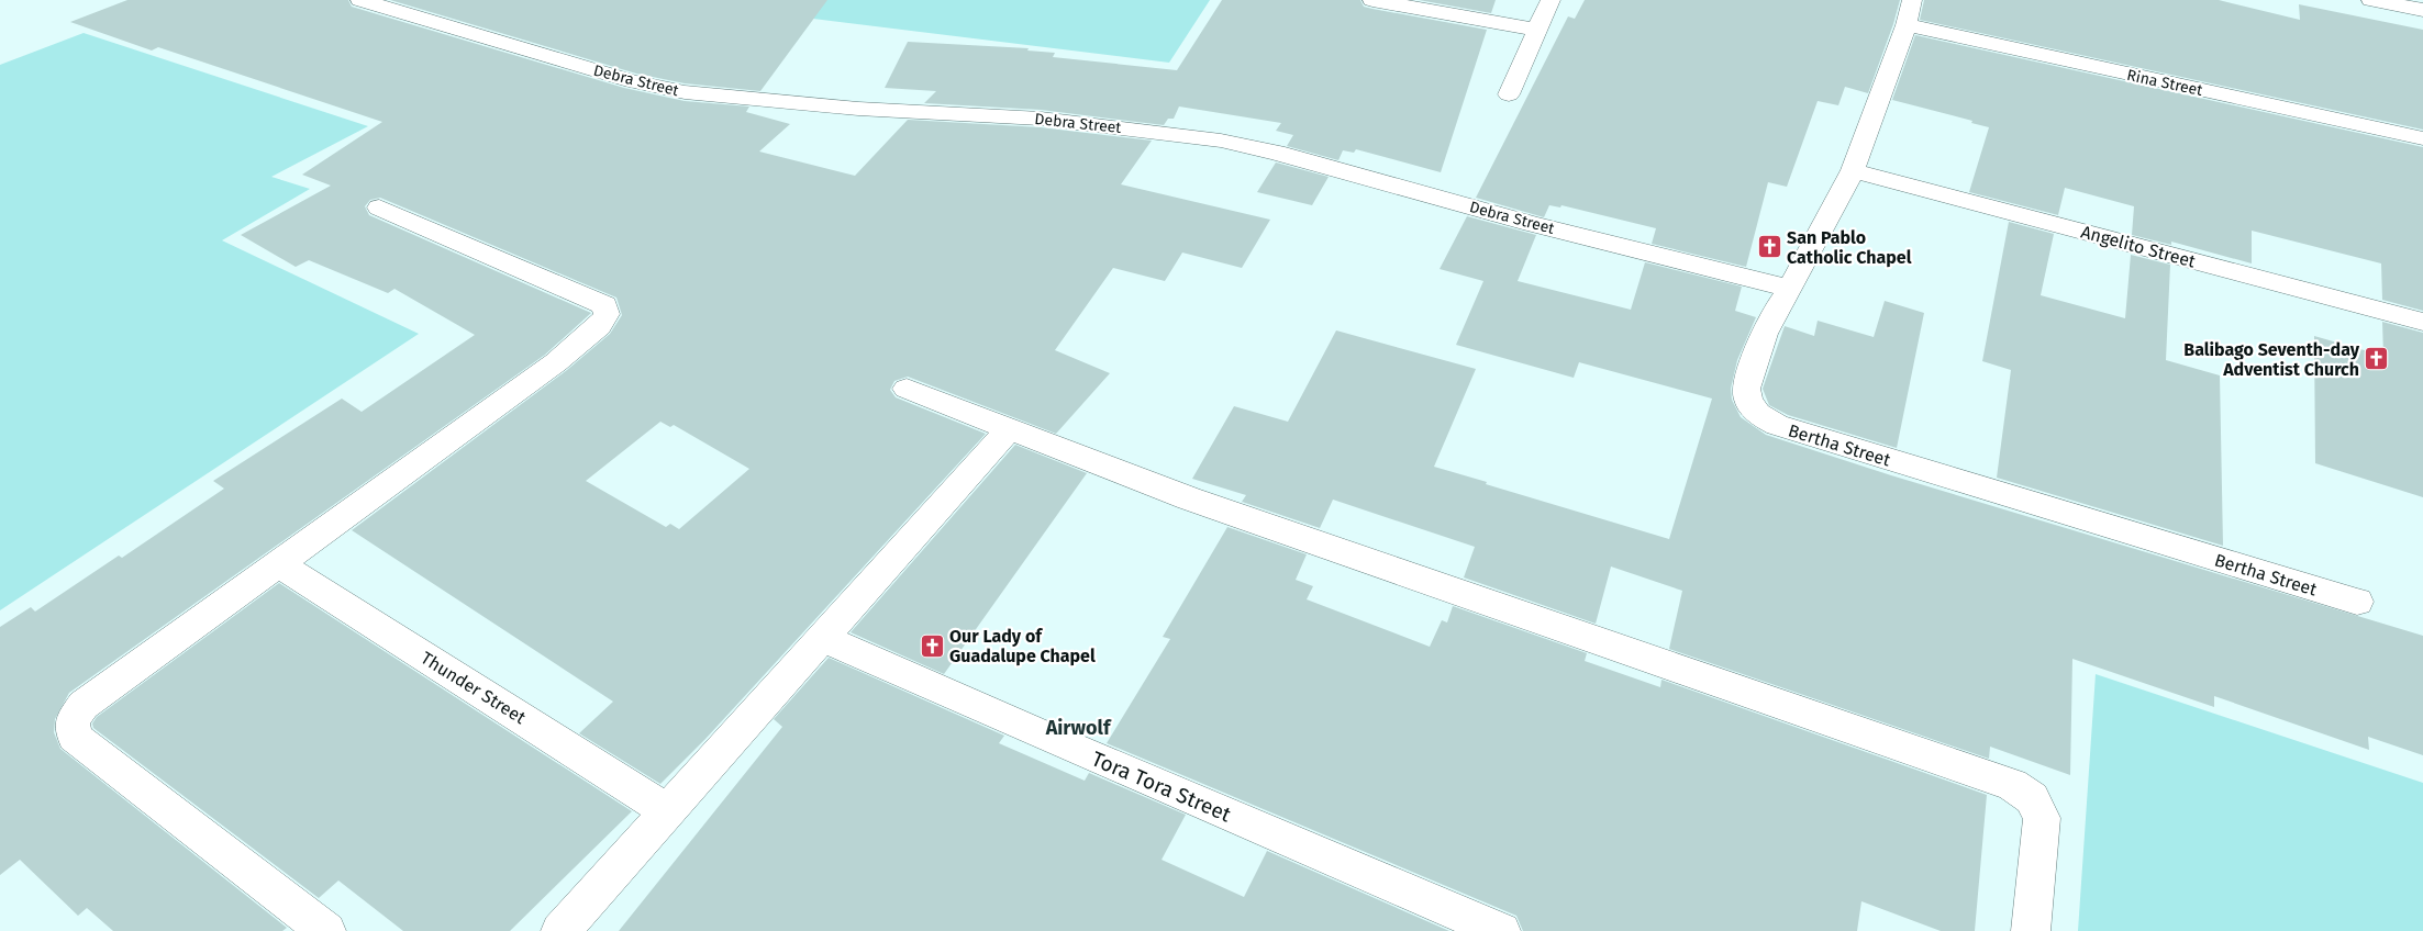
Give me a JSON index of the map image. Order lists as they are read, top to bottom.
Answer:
{
  "streets": {
    "street": [
      "Debra Street",
      "Rina Street",
      "Angelito Street",
      "Bertha Street",
      "Thunder Street",
      "Tora Tora Street"
    ]
  },
  "crossings": [
    ["Debra Street", "Bertha Street"],
    ["Rina Street", "Bertha Street"],
    ["Angelito Street", "Bertha Street"]
  ],
  "districts": ["Airwolf"],
  "places": {
    "church": ["San Pablo Catholic Chapel", "Balibago Seventh-day Adventist Church", "Our Lady of Guadalupe Chapel"]
  }
}
